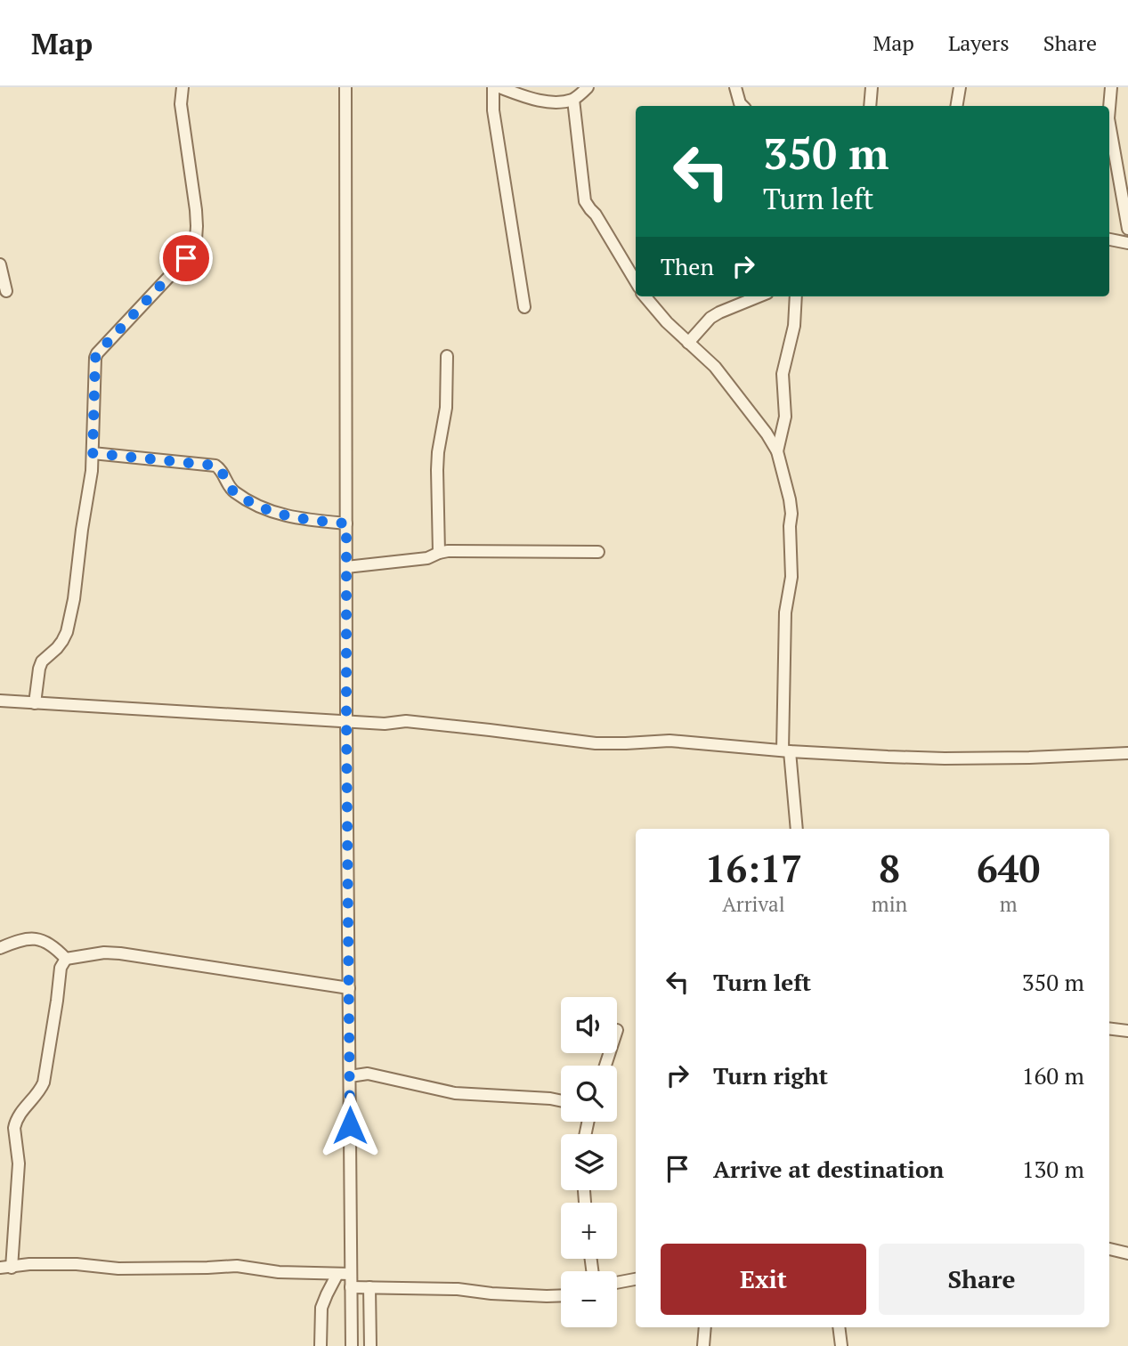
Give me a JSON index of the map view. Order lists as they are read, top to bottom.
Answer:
{
  "page": {
    "header": "Map",
    "nav": ["Map", "Layers", "Share"],
    "turn": ["350 m", "Turn left"],
    "then": "Then",
    "eta": [
      "16:17",
      "Arrival",
      "8",
      "min",
      "640",
      "m"
    ],
    "list": [
      {
        "name": "Turn left",
        "value": "350 m"
      },
      {
        "name": "Turn right",
        "value": "160 m"
      },
      {
        "name": "Arrive at destination",
        "value": "130 m"
      }
    ],
    "map_buttons": ["+", "−"],
    "buttons": ["Exit", "Share"]
  }
}
